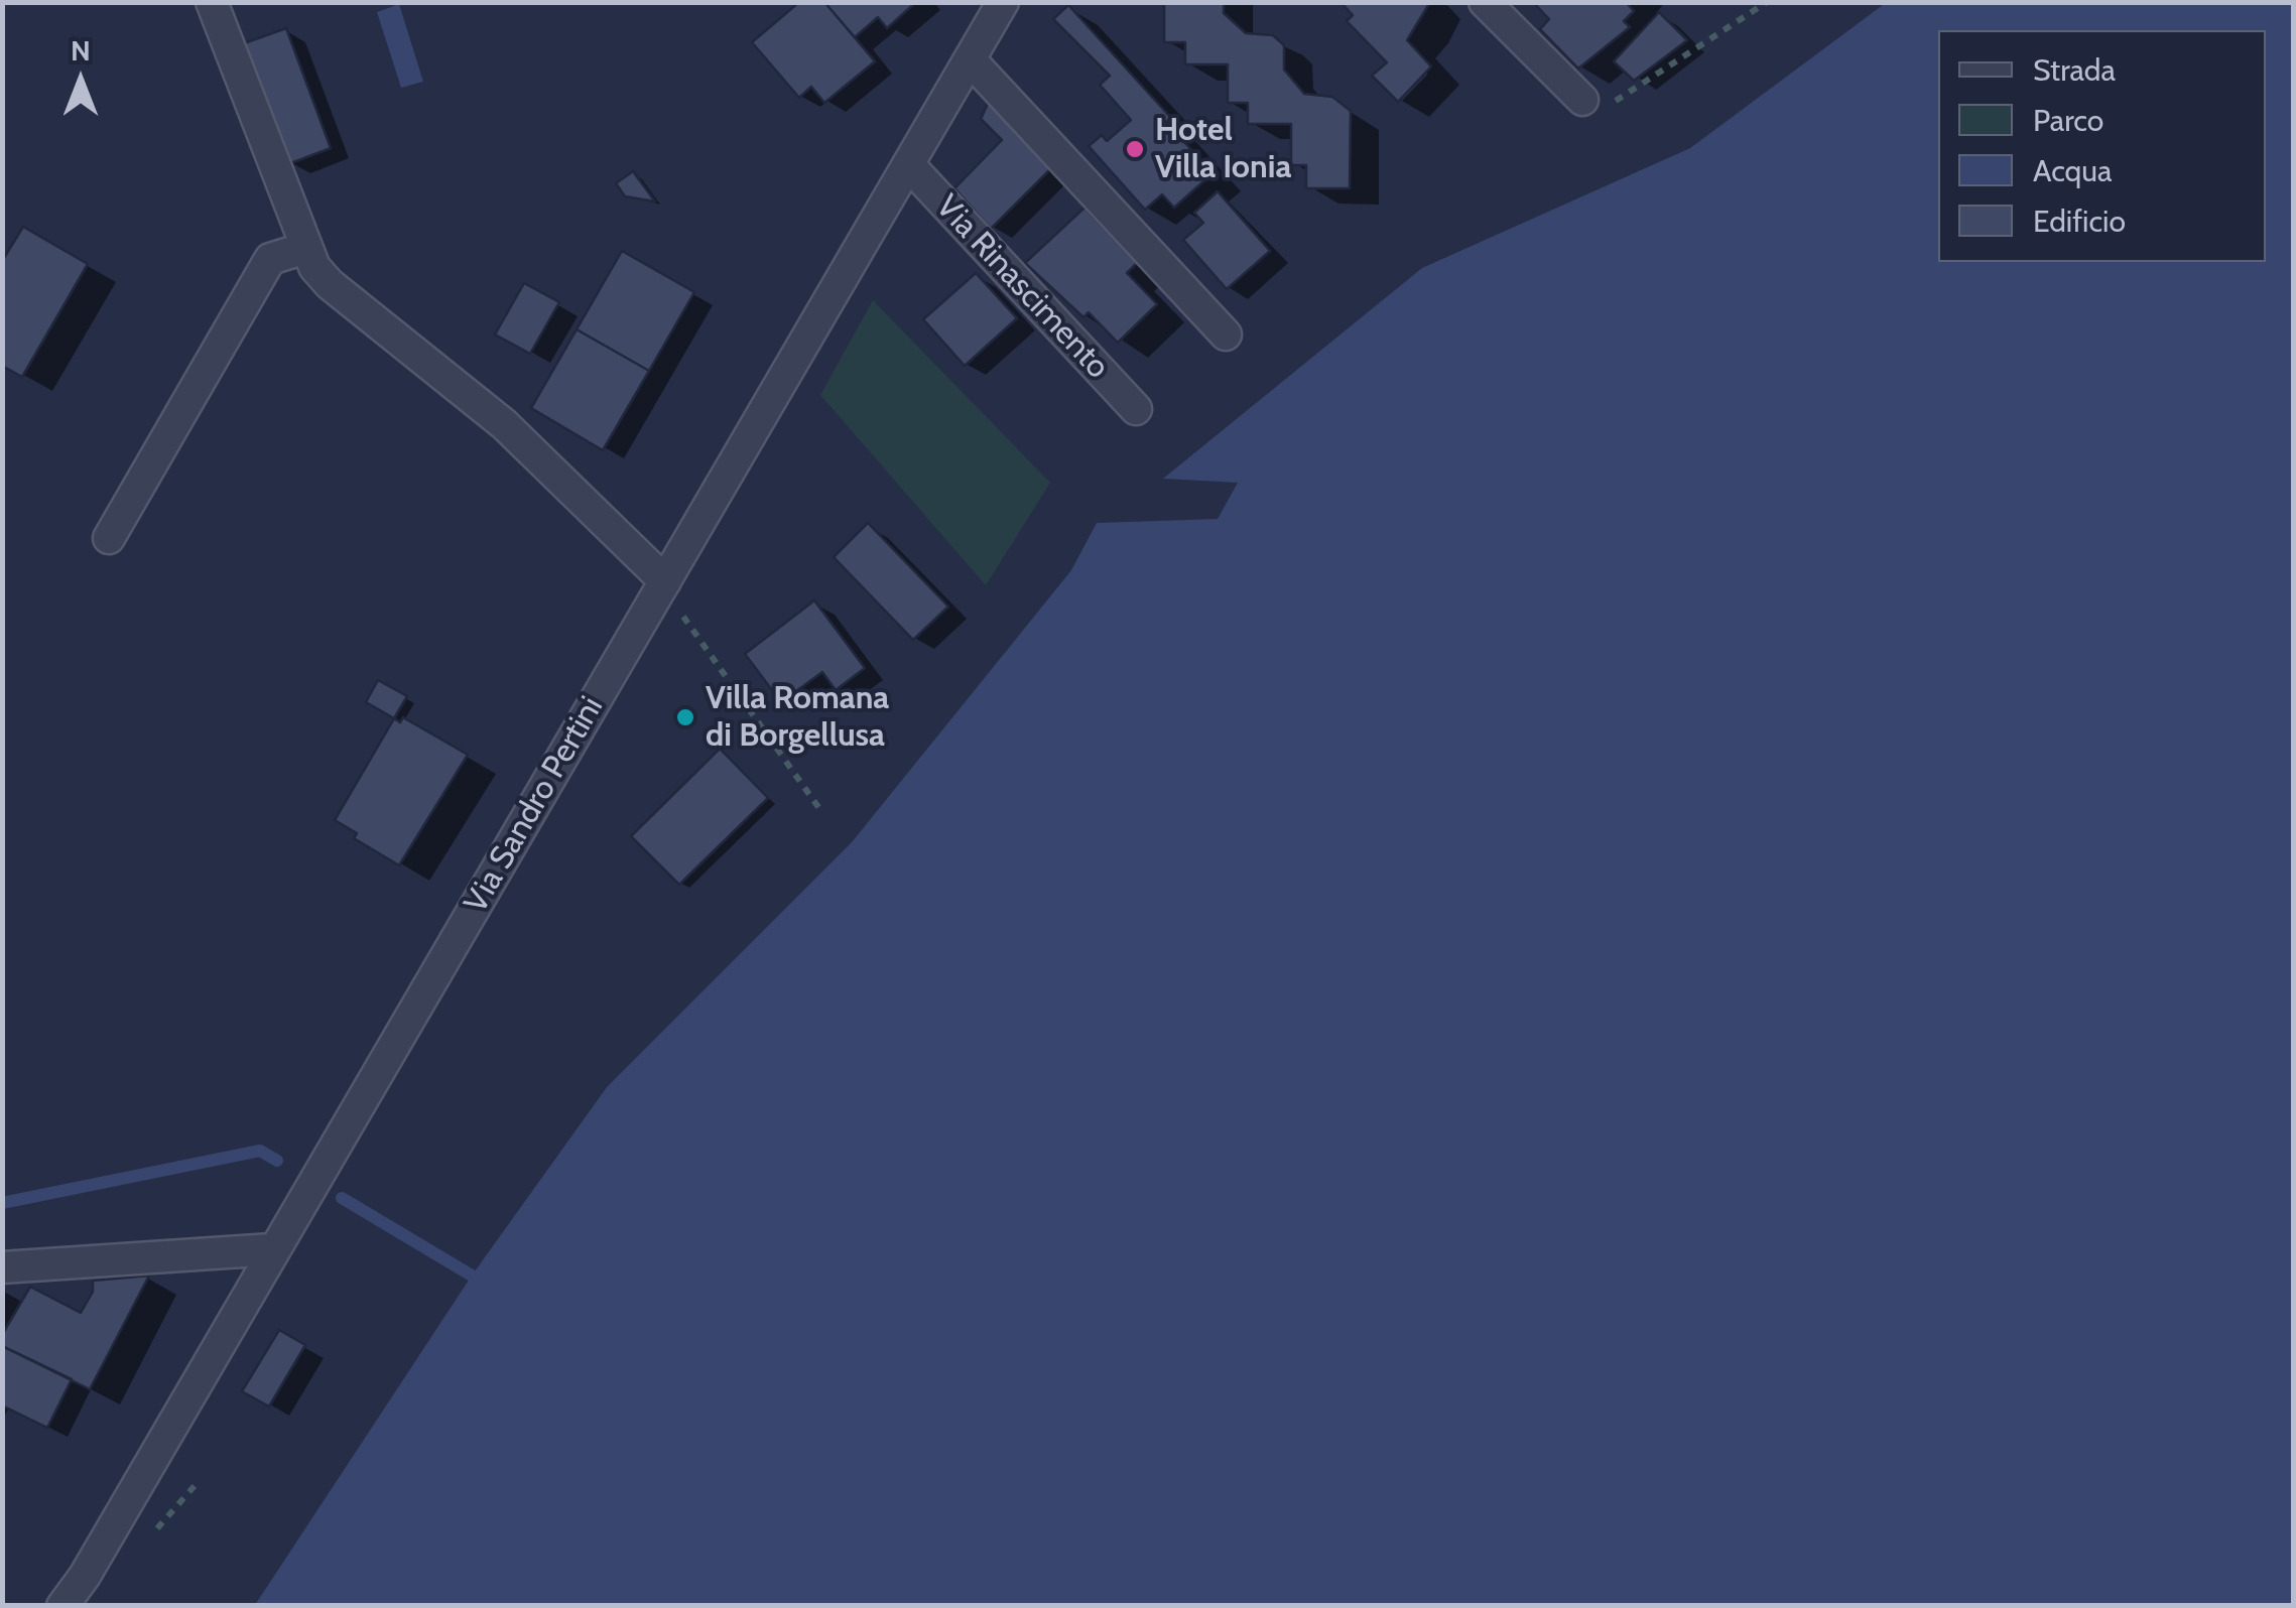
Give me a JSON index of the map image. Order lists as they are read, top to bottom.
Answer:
{
  "streets": {
    "street": ["Via Rinascimento", "Via Sandro Pertini"]
  },
  "crossings": [
    ["Via Rinascimento", "Via Sandro Pertini"]
  ],
  "places": ["Hotel Villa Ionia", "Villa Romana di Borgellusa"],
  "legend": [
    "Strada",
    "Parco",
    "Acqua",
    "Edificio"
  ],
  "north": "top"
}
